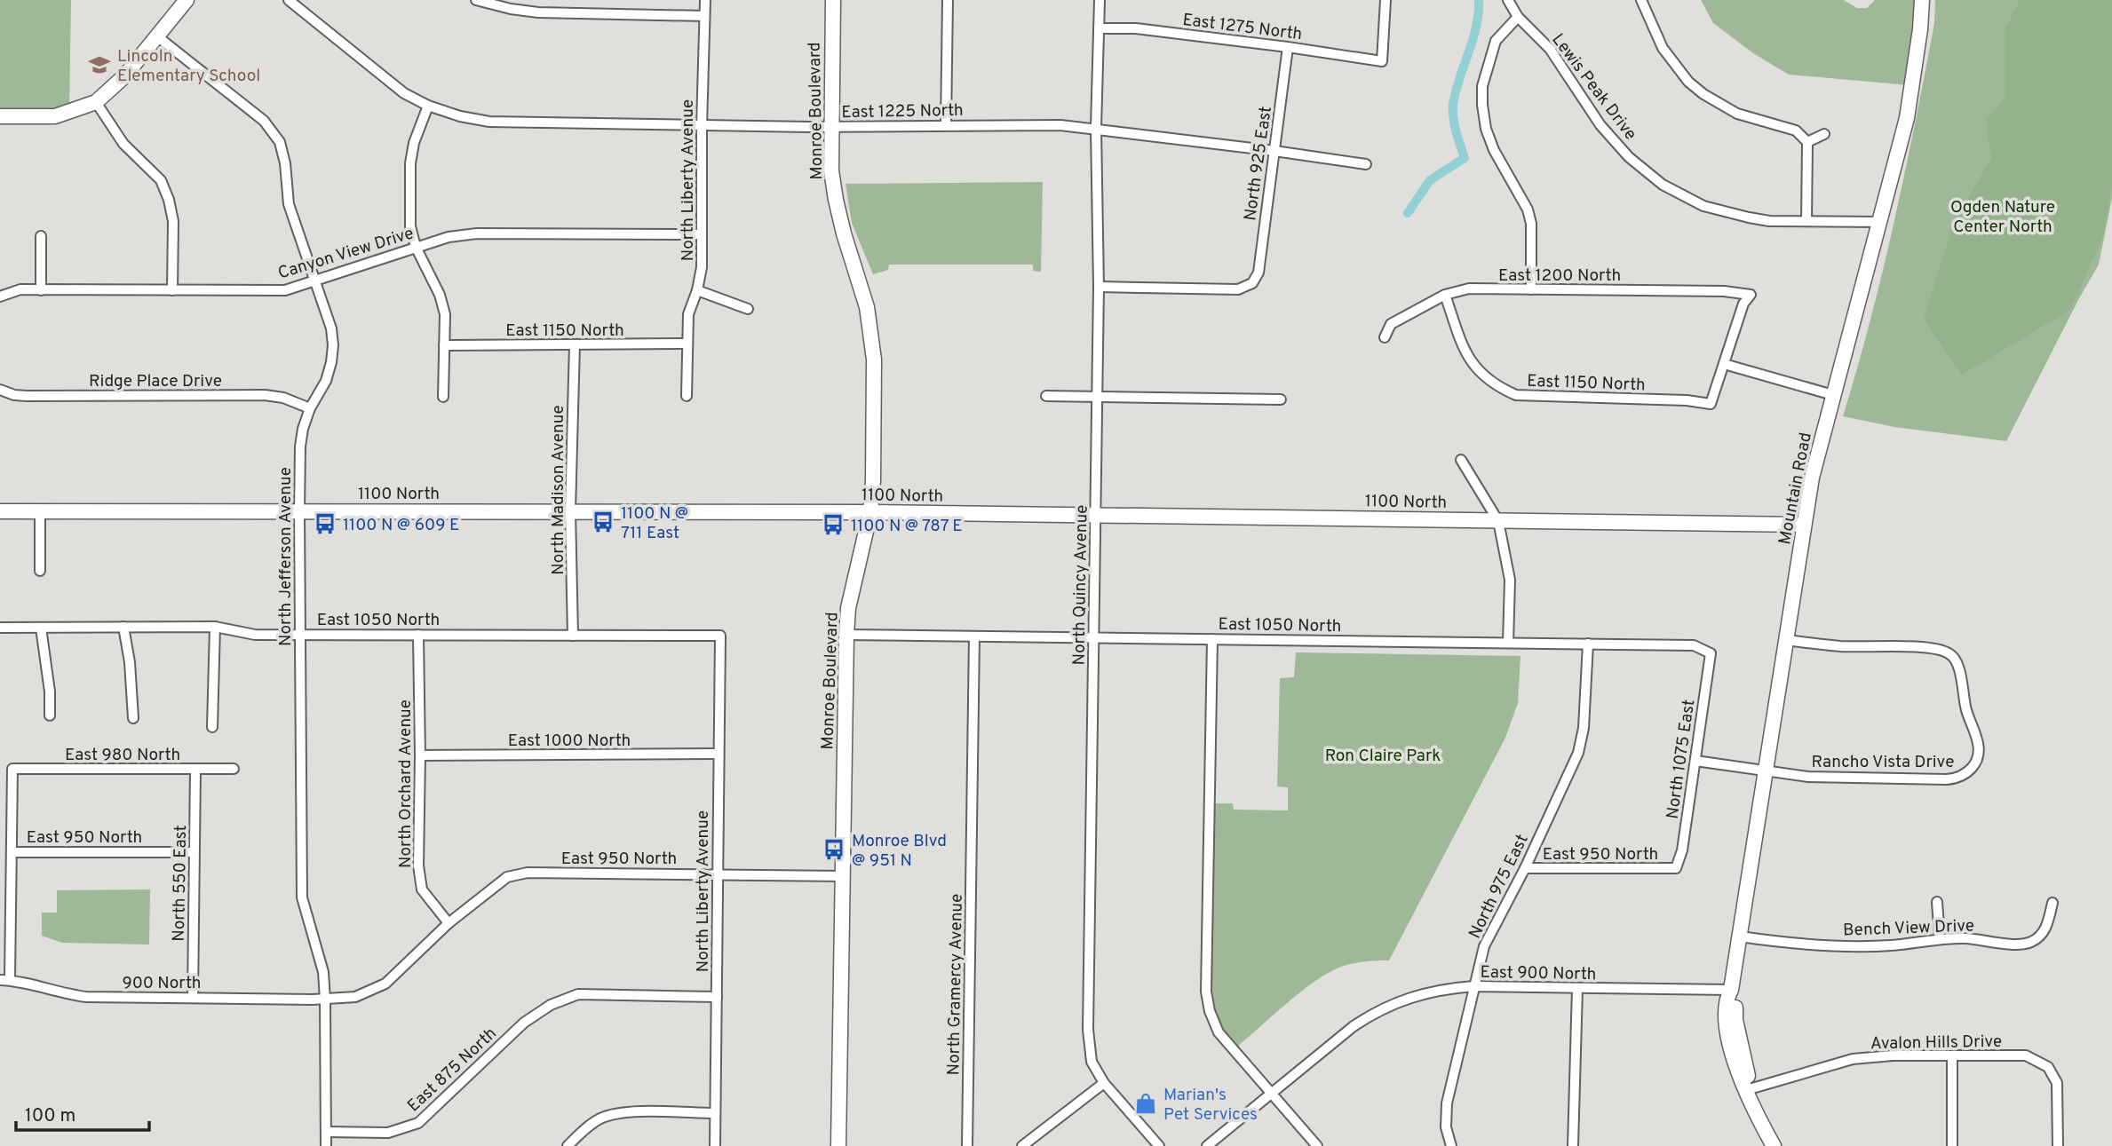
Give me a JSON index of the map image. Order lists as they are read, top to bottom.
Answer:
{
  "streets": {
    "street": [
      "East 1275 North",
      "Lewis Peak Drive",
      "East 1225 North",
      "Monroe Boulevard",
      "North 925 East",
      "North Liberty Avenue",
      "Canyon View Drive",
      "East 1200 North",
      "East 1150 North",
      "Ridge Place Drive",
      "Mountain Road",
      "North Madison Avenue",
      "1100 North",
      "North Jefferson Avenue",
      "North Quincy Avenue",
      "East 1050 North",
      "East 1000 North",
      "East 980 North",
      "North 1075 East",
      "Rancho Vista Drive",
      "North Orchard Avenue",
      "East 950 North",
      "North 550 East",
      "North 975 East",
      "Bench View Drive",
      "East 900 North",
      "900 North",
      "North Gramercy Avenue",
      "Avalon Hills Drive",
      "East 875 North"
    ]
  },
  "crossings": [
    ["East 1275 North", "North 925 East"],
    ["East 1275 North", "North Quincy Avenue"],
    ["Lewis Peak Drive", "Mountain Road"],
    ["East 1225 North", "Monroe Boulevard"],
    ["East 1225 North", "North 925 East"],
    ["East 1225 North", "North Liberty Avenue"],
    ["East 1225 North", "North Quincy Avenue"],
    ["Monroe Boulevard", "1100 North"],
    ["Monroe Boulevard", "East 1050 North"],
    ["Monroe Boulevard", "East 950 North"],
    ["North 925 East", "North Quincy Avenue"],
    ["North Liberty Avenue", "Canyon View Drive"],
    ["North Liberty Avenue", "East 1150 North"],
    ["North Liberty Avenue", "East 1050 North"],
    ["North Liberty Avenue", "East 1000 North"],
    ["North Liberty Avenue", "East 950 North"],
    ["North Liberty Avenue", "East 875 North"],
    ["Canyon View Drive", "North Jefferson Avenue"],
    ["East 1200 North", "East 1150 North"],
    ["East 1150 North", "North Madison Avenue"],
    ["Ridge Place Drive", "North Jefferson Avenue"],
    ["Mountain Road", "1100 North"],
    ["Mountain Road", "Rancho Vista Drive"],
    ["Mountain Road", "Bench View Drive"],
    ["Mountain Road", "East 900 North"],
    ["Mountain Road", "Avalon Hills Drive"],
    ["North Madison Avenue", "1100 North"],
    ["North Madison Avenue", "East 1050 North"],
    ["1100 North", "North Jefferson Avenue"],
    ["1100 North", "North Quincy Avenue"],
    ["North Jefferson Avenue", "East 1050 North"],
    ["North Jefferson Avenue", "900 North"],
    ["North Jefferson Avenue", "East 875 North"],
    ["North Quincy Avenue", "East 1050 North"],
    ["East 1050 North", "North 1075 East"],
    ["East 1050 North", "North Orchard Avenue"],
    ["East 1050 North", "North 975 East"],
    ["East 1050 North", "North Gramercy Avenue"],
    ["East 1000 North", "North Orchard Avenue"],
    ["East 980 North", "East 950 North"],
    ["East 980 North", "North 550 East"],
    ["North 1075 East", "East 950 North"],
    ["North Orchard Avenue", "900 North"],
    ["East 950 North", "North 550 East"],
    ["East 950 North", "North 975 East"],
    ["East 950 North", "900 North"],
    ["North 550 East", "900 North"],
    ["North 975 East", "East 900 North"]
  ],
  "parks": ["Ogden Nature Center North", "Ron Claire Park"],
  "places": {
    "school or university": ["Lincoln Elementary School"],
    "bus stop": [
      "1100 N @ 711 East",
      "1100 N @ 609 E",
      "1100 N @ 787 E",
      "Monroe Blvd @ 951 N"
    ],
    "shop": ["Marian's Pet Services"]
  },
  "scale_bar": "100 m"
}
